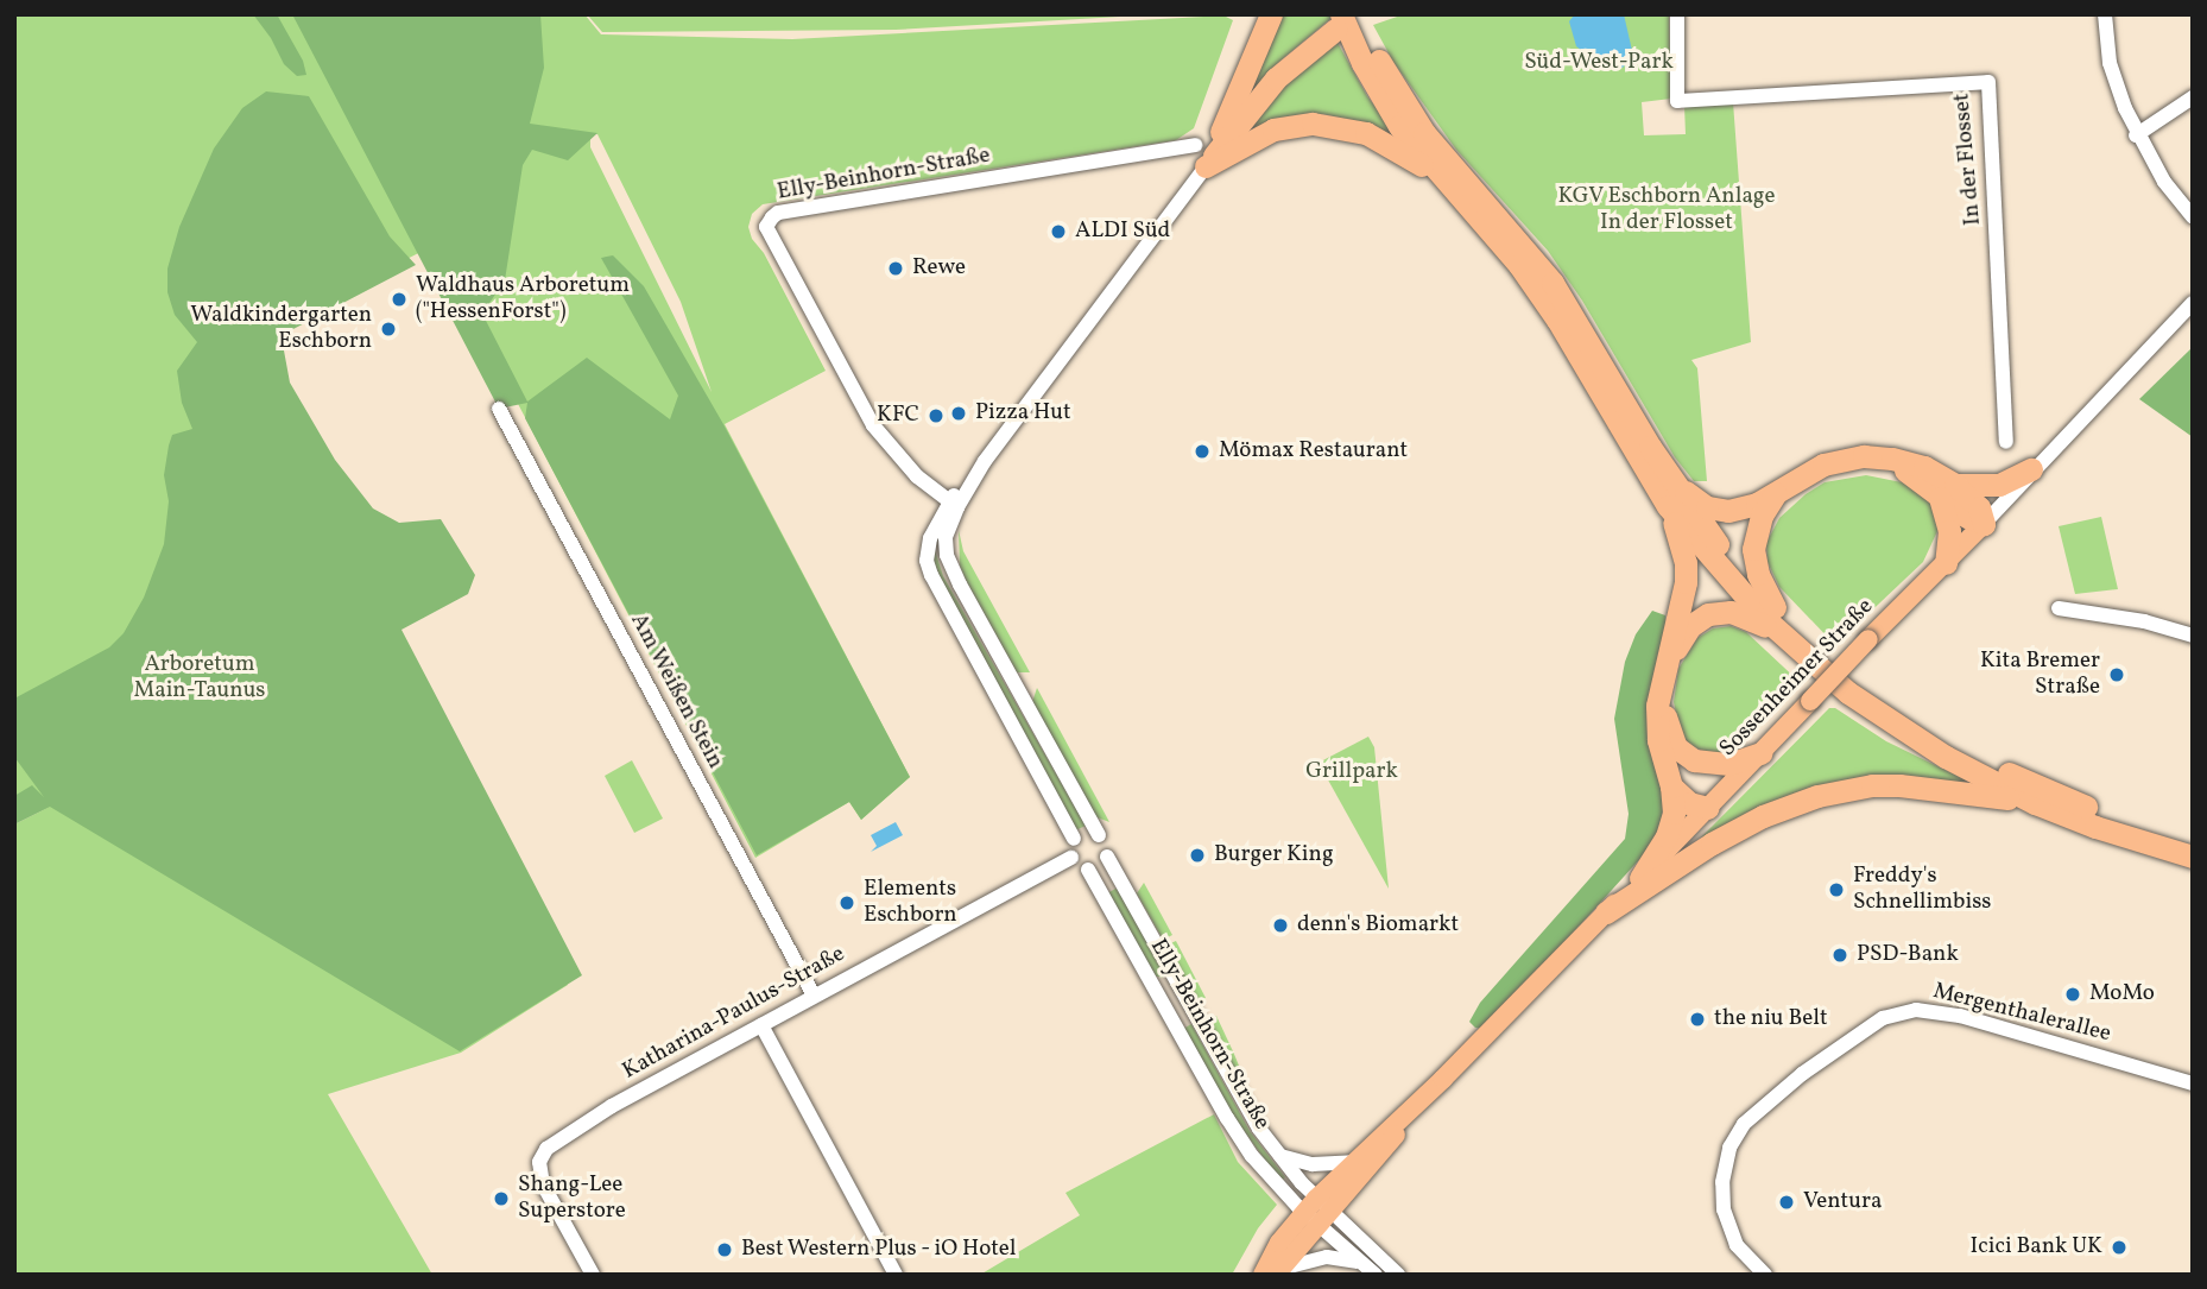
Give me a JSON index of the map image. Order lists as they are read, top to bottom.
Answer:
{
  "streets": {
    "main road": ["Sossenheimer Straße"],
    "street": [
      "In der Flosset",
      "Elly-Beinhorn-Straße",
      "Am Weißen Stein",
      "Katharina-Paulus-Straße",
      "Mergenthalerallee"
    ]
  },
  "crossings": [
    ["Elly-Beinhorn-Straße", "Sossenheimer Straße"],
    ["Elly-Beinhorn-Straße", "Katharina-Paulus-Straße"],
    ["Am Weißen Stein", "Katharina-Paulus-Straße"]
  ],
  "parks": [
    "Süd-West-Park",
    "KGV Eschborn Anlage In der Flosset",
    "Arboretum Main-Taunus",
    "Grillpark"
  ],
  "places": [
    "ALDI Süd",
    "Rewe",
    "Waldhaus Arboretum (\"HessenForst\")",
    "Waldkindergarten Eschborn",
    "Pizza Hut",
    "KFC",
    "Mömax Restaurant",
    "Kita Bremer Straße",
    "Burger King",
    "Freddy's Schnellimbiss",
    "Elements Eschborn",
    "denn's Biomarkt",
    "PSD-Bank",
    "MoMo",
    "the niu Belt",
    "Shang-Lee Superstore",
    "Ventura",
    "Icici Bank UK",
    "Best Western Plus - iO Hotel"
  ]
}
